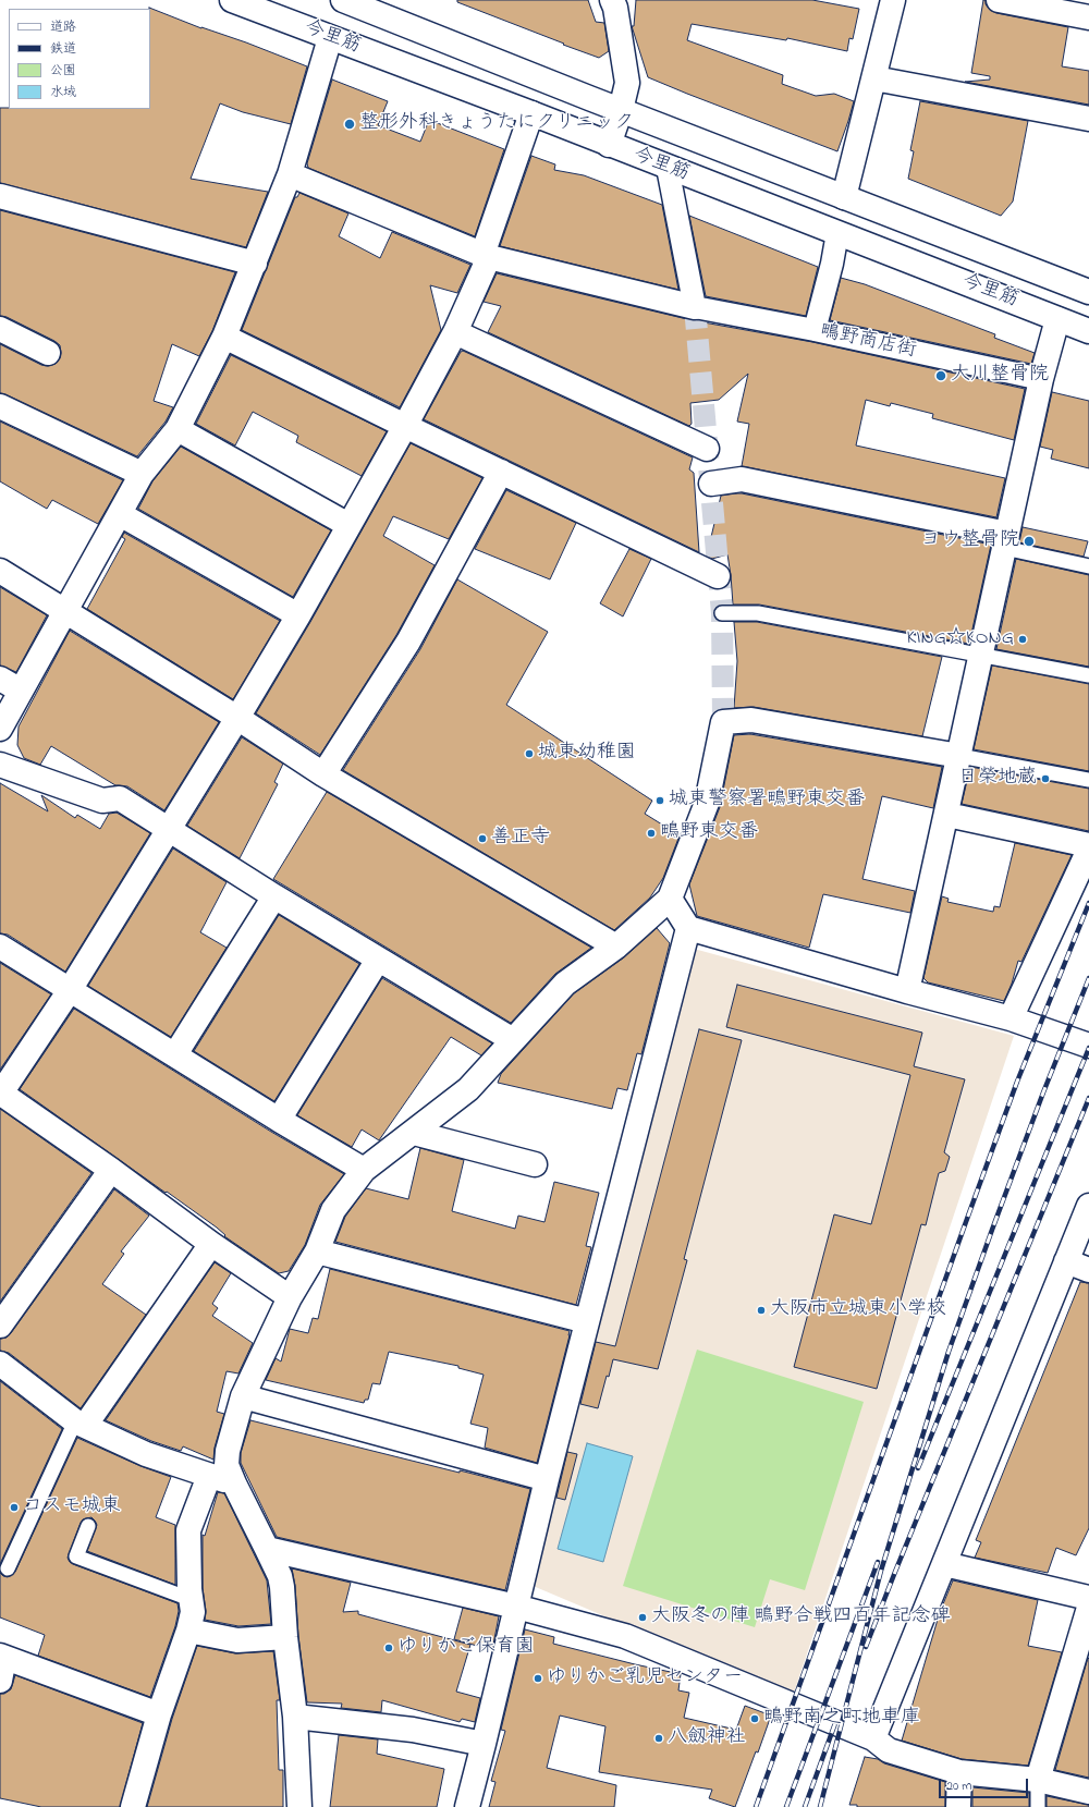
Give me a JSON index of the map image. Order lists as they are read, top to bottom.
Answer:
{
  "streets": {
    "street": ["今里筋", "鴫野商店街"]
  },
  "places": [
    "整形外科きょうたにクリニック",
    "大川整骨院",
    "ヨウ整骨院",
    "KING☆KONG",
    "城東幼稚園",
    "日榮地蔵",
    "城東警察署鴫野東交番",
    "鴫野東交番",
    "善正寺",
    "大阪市立城東小学校",
    "コスモ城東",
    "大阪冬の陣 鴫野合戦四百年記念碑",
    "ゆりかご保育園",
    "ゆりかご乳児センター",
    "鴫野南之町地車庫",
    "八劔神社"
  ],
  "legend": [
    "道路",
    "鉄道",
    "公園",
    "水域"
  ],
  "scale_bar": "20 m"
}
